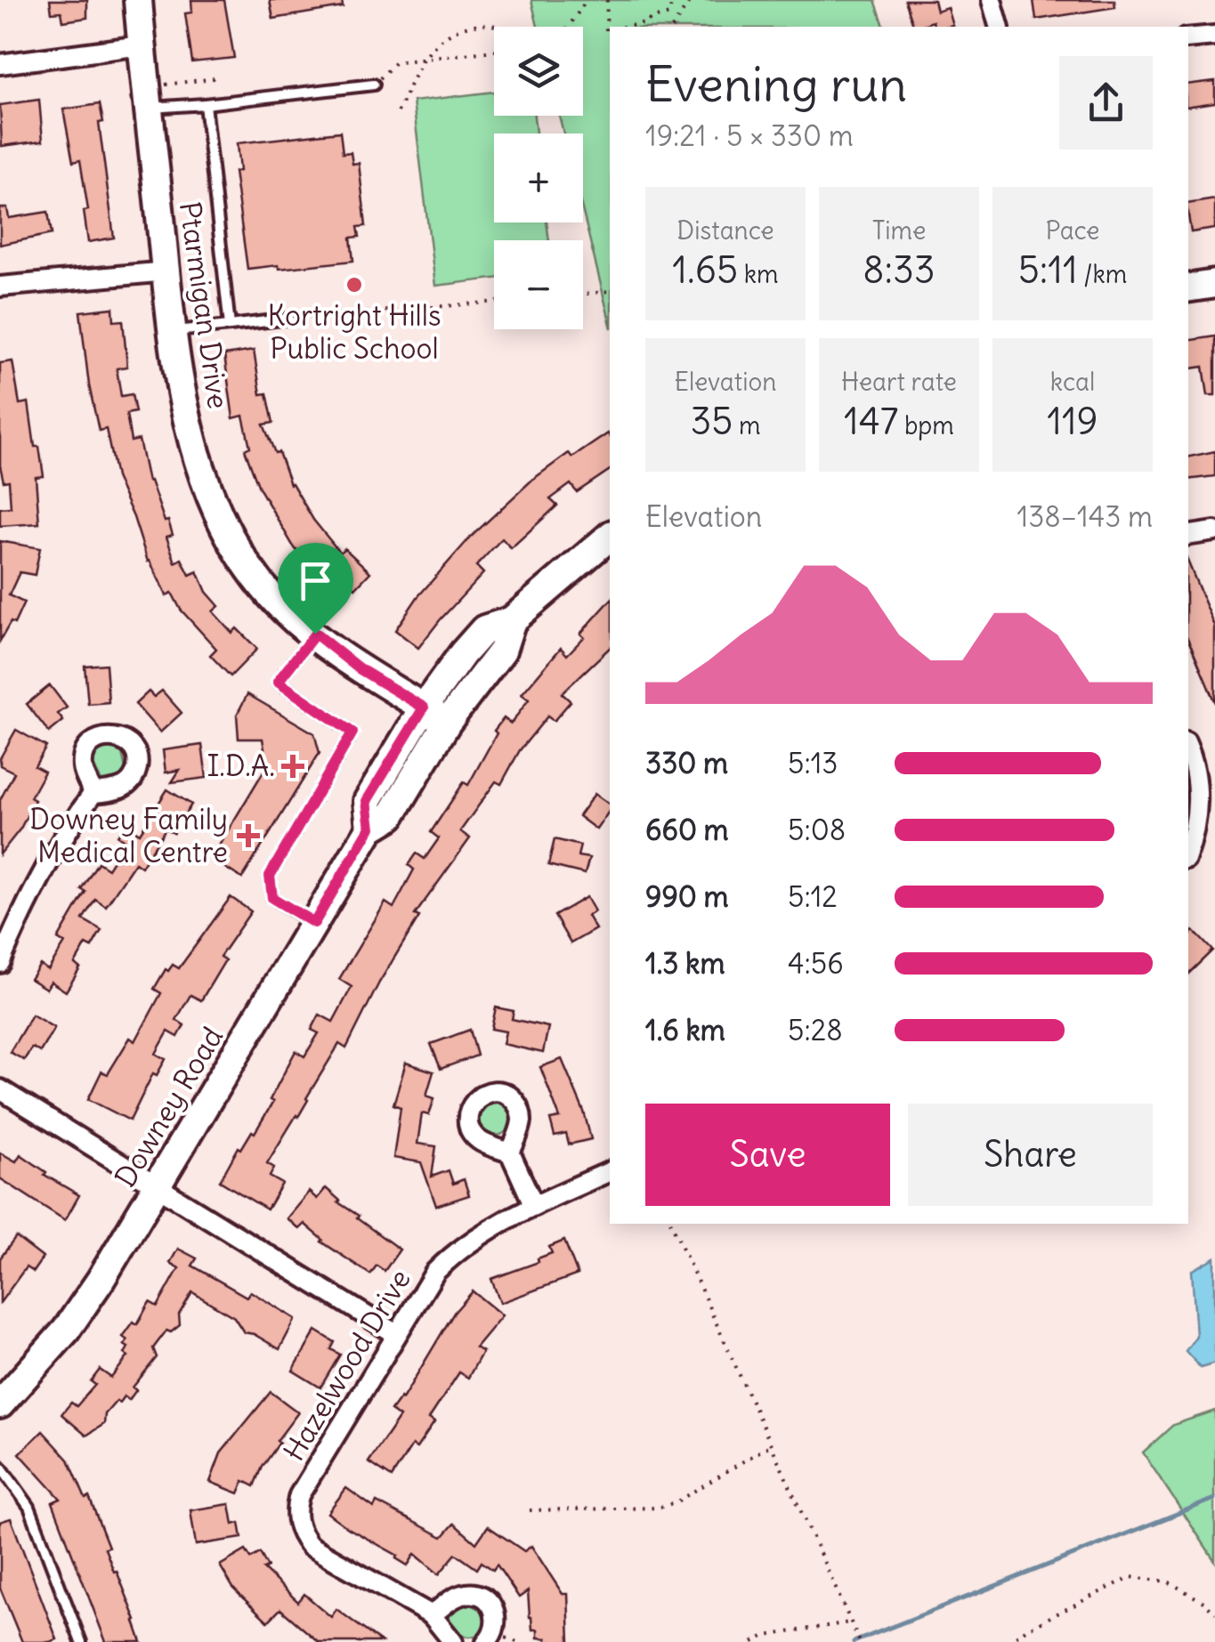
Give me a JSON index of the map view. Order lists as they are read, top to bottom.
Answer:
{
  "streets": {
    "main road": ["Ptarmigan Drive", "Downey Road"],
    "street": ["Hazelwood Drive"]
  },
  "crossings": [
    ["Ptarmigan Drive", "Downey Road"]
  ],
  "places": {
    "other": ["Kortright Hills Public School"],
    "health": ["I.D.A.", "Downey Family Medical Centre"]
  },
  "page": {
    "map_buttons": ["+", "−"],
    "heading": ["Evening run", "19:21 · 5 × 330 m"],
    "stats": [
      ["Distance", "1.65 km"],
      ["Time", "8:33"],
      ["Pace", "5:11 /km"],
      ["Elevation", "35 m"],
      ["Heart rate", "147 bpm"],
      ["kcal", "119"]
    ],
    "chart": ["Elevation", "138–143 m"],
    "list": [
      {
        "name": "330 m",
        "note": "5:13"
      },
      {
        "name": "660 m",
        "note": "5:08"
      },
      {
        "name": "990 m",
        "note": "5:12"
      },
      {
        "name": "1.3 km",
        "note": "4:56"
      },
      {
        "name": "1.6 km",
        "note": "5:28"
      }
    ],
    "buttons": ["Save", "Share"]
  }
}
